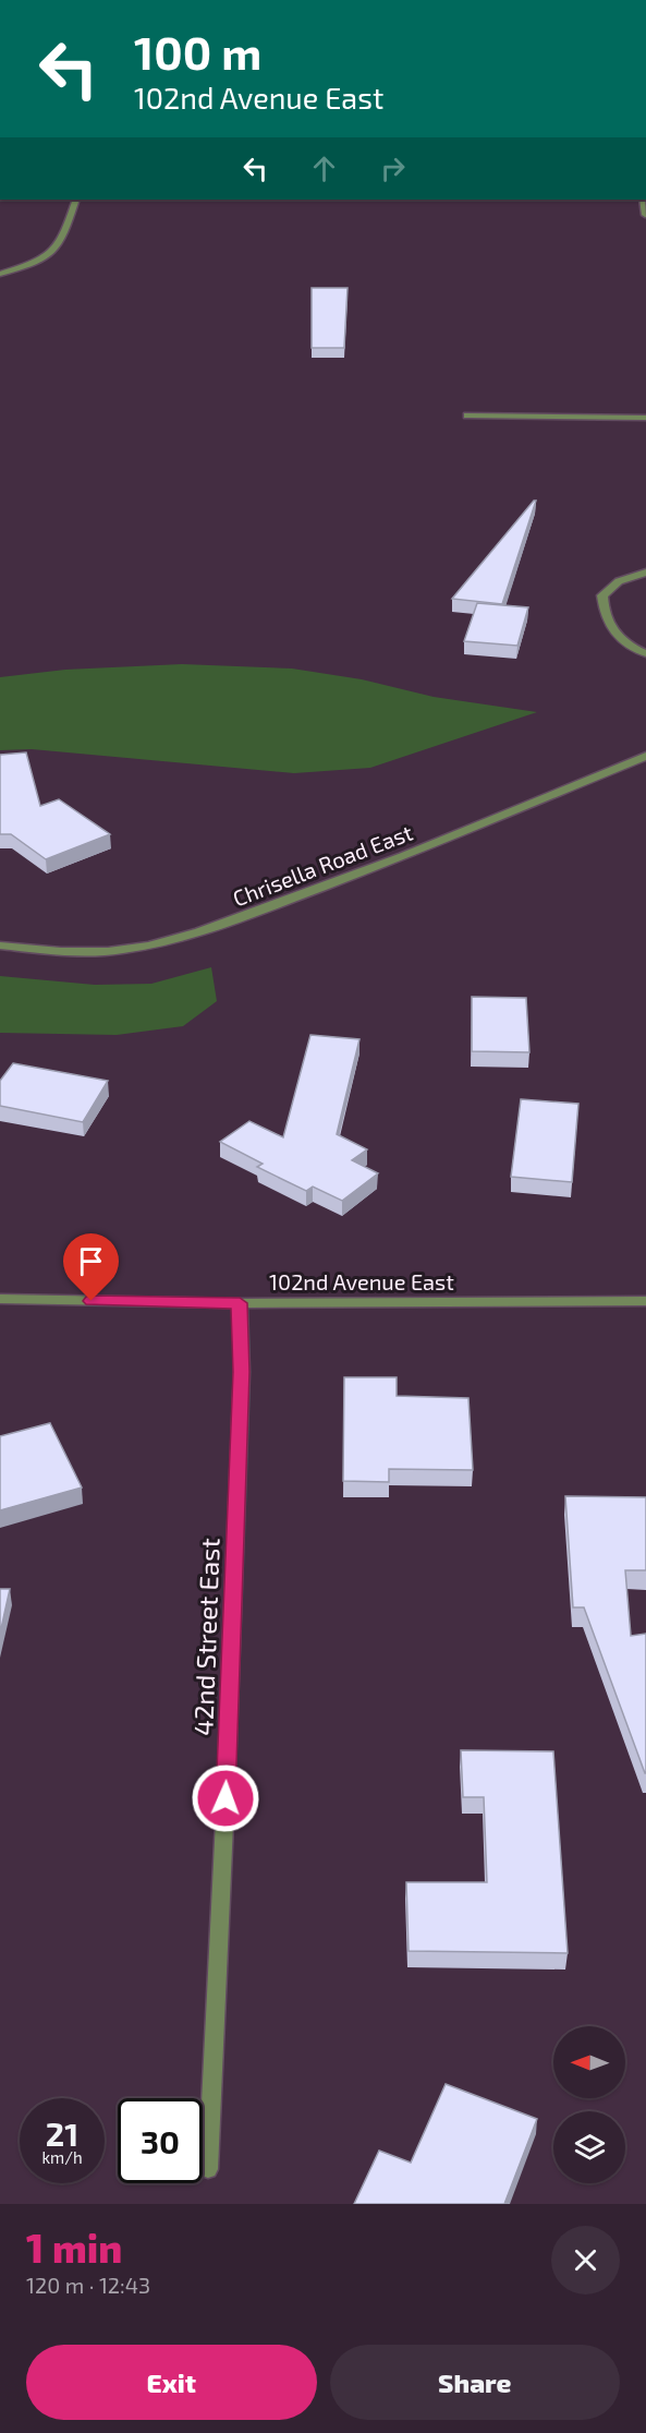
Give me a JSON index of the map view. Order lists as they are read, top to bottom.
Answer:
{
  "streets": {
    "street": ["Chrisella Road East", "102nd Avenue East", "42nd Street East"]
  },
  "crossings": [
    ["102nd Avenue East", "42nd Street East"]
  ],
  "north": "left",
  "page": {
    "turn": ["100 m", "102nd Avenue East"],
    "speed": "21 km/h",
    "limit": "30",
    "heading": ["1 min", "120 m · 12:43"],
    "buttons": ["Exit", "Share"]
  }
}
